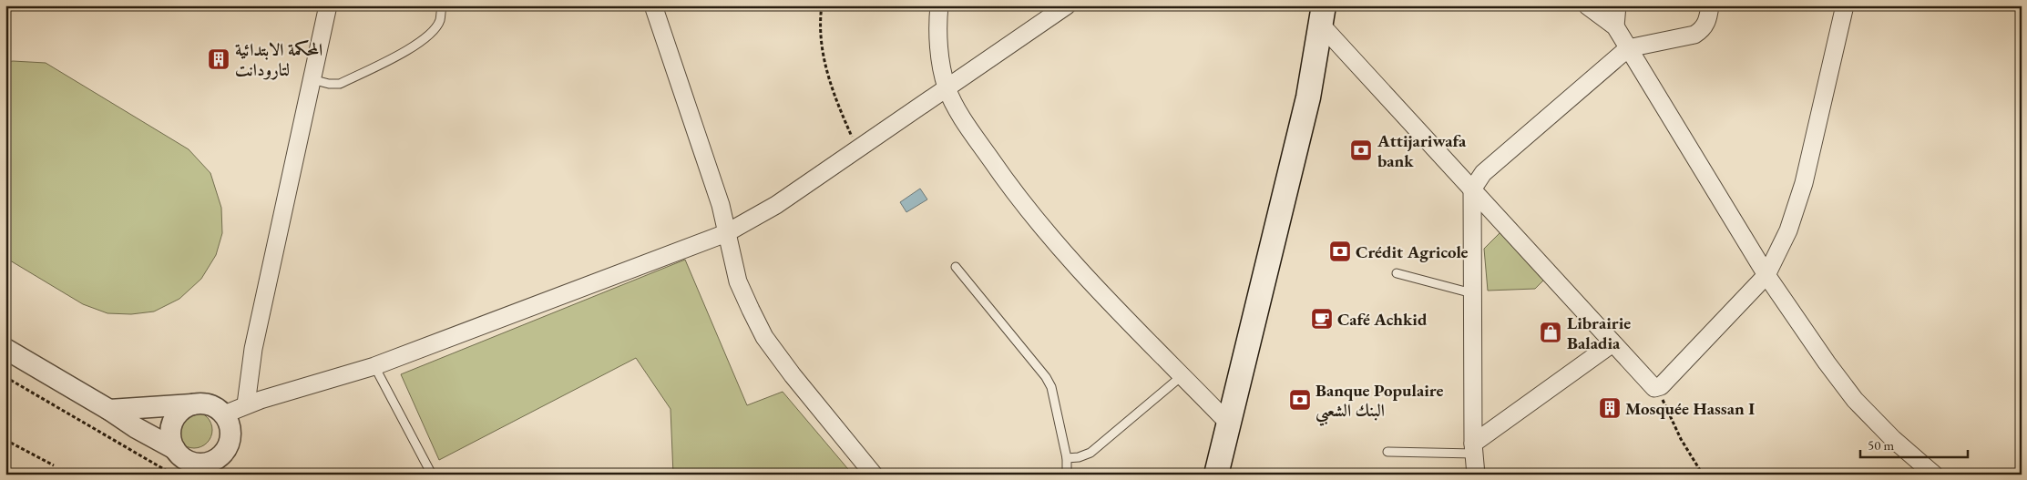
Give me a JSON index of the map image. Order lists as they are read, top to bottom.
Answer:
{
  "places": {
    "building": ["المحكمة الابتدائية لتارودانت", "Mosquée Hassan I"],
    "bank": ["Attijariwafa bank", "Crédit Agricole", "Banque Populaire البنك الشعبي"],
    "cafe": ["Café Achkid"],
    "shop": ["Librairie Baladia"]
  },
  "scale_bar": "50 m"
}
